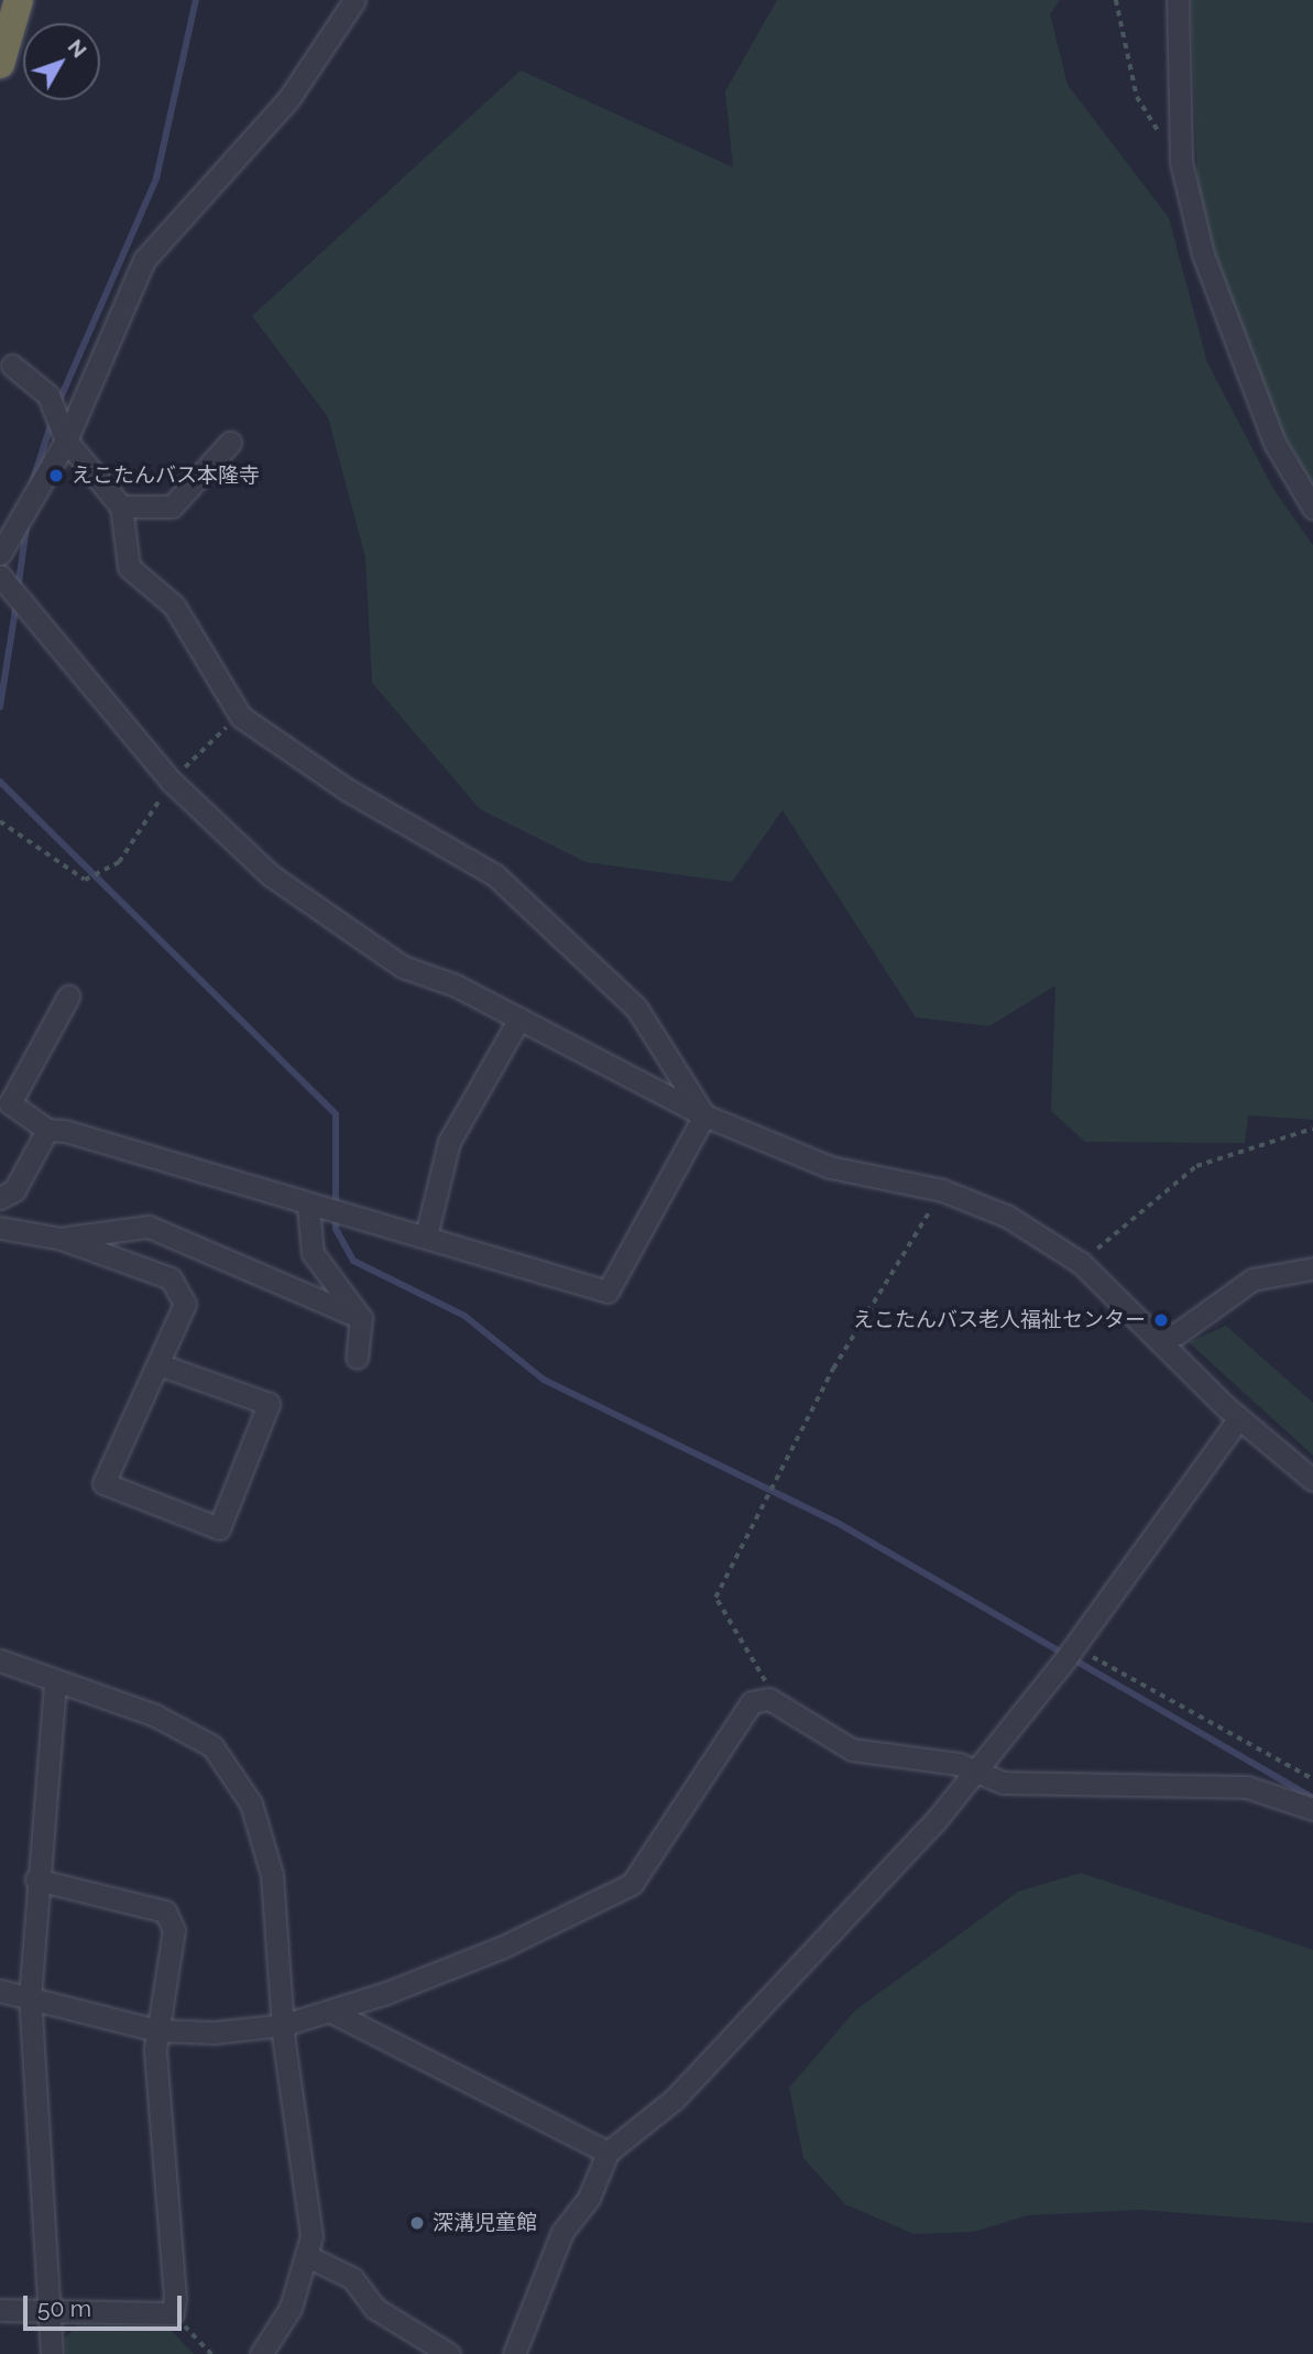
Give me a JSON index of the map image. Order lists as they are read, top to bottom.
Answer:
{
  "places": ["えこたんバス本隆寺", "えこたんバス老人福祉センター", "深溝児童館"],
  "scale_bar": "50 m",
  "north": "top right"
}
